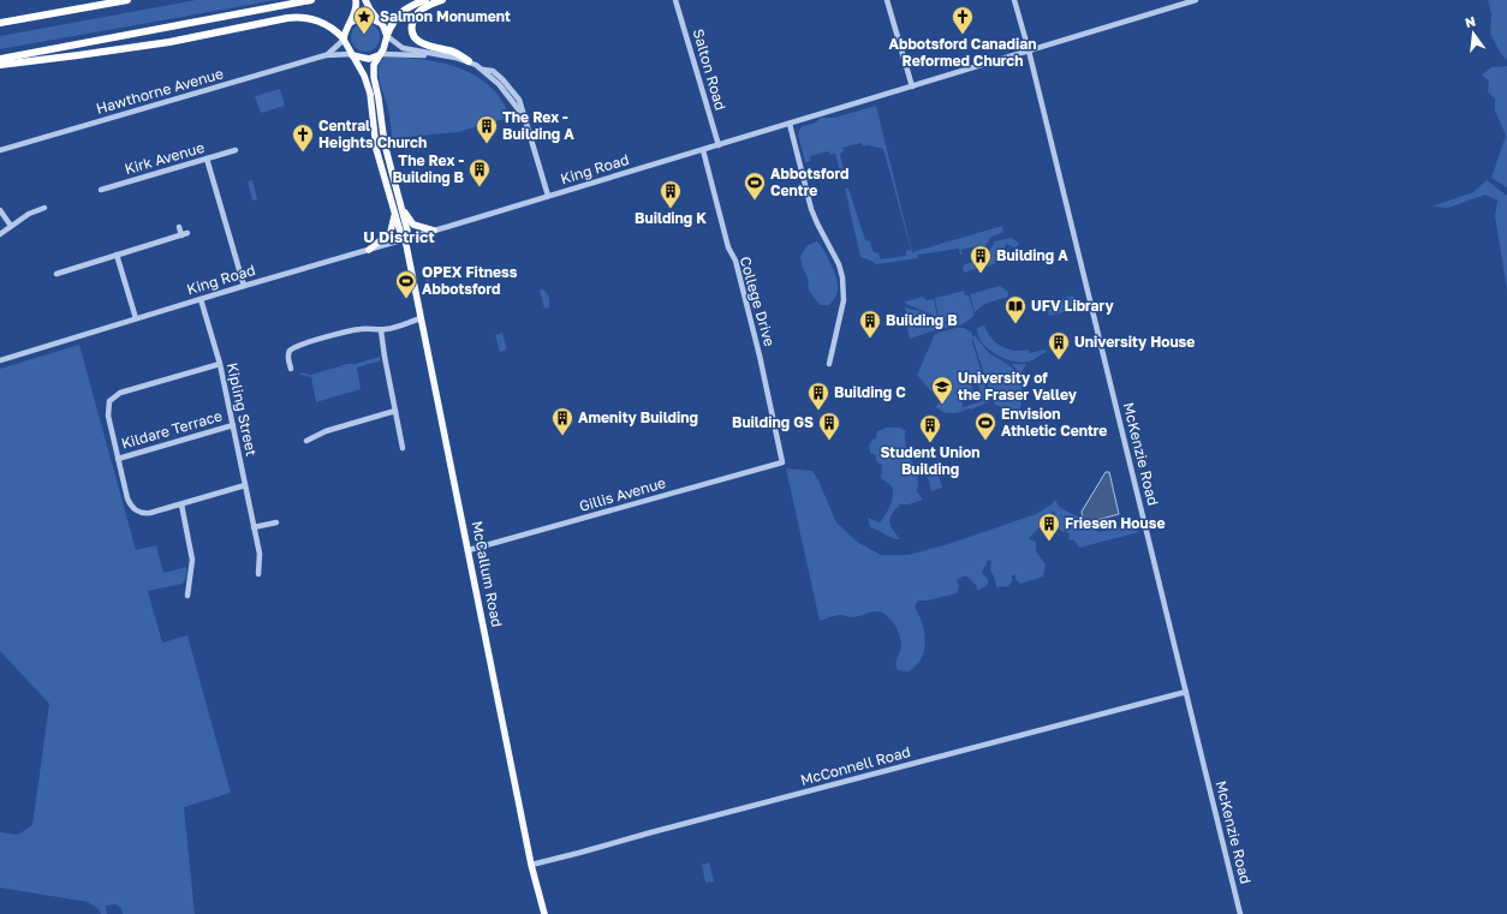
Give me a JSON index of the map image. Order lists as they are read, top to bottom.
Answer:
{
  "streets": {
    "main road": ["McCallum Road"],
    "street": [
      "Salton Road",
      "Hawthorne Avenue",
      "Kirk Avenue",
      "King Road",
      "College Drive",
      "Kipling Street",
      "Kildare Terrace",
      "McKenzie Road",
      "Gillis Avenue",
      "McConnell Road"
    ]
  },
  "crossings": [
    ["Salton Road", "King Road"],
    ["Hawthorne Avenue", "McCallum Road"],
    ["King Road", "College Drive"],
    ["King Road", "Kipling Street"],
    ["King Road", "McKenzie Road"],
    ["King Road", "McCallum Road"],
    ["College Drive", "Gillis Avenue"],
    ["Kipling Street", "Kildare Terrace"],
    ["McKenzie Road", "McConnell Road"],
    ["Gillis Avenue", "McCallum Road"],
    ["McCallum Road", "McConnell Road"]
  ],
  "districts": ["U District"],
  "places": {
    "place": ["Salmon Monument"],
    "church": ["Abbotsford Canadian Reformed Church", "Central Heights Church"],
    "building": [
      "The Rex - Building A",
      "The Rex - Building B",
      "Building K",
      "Building A",
      "Building B",
      "University House",
      "Building C",
      "Amenity Building",
      "Building GS",
      "Student Union Building",
      "Friesen House"
    ],
    "sports": ["Abbotsford Centre", "OPEX Fitness Abbotsford", "Envision Athletic Centre"],
    "library": ["UFV Library"],
    "school or university": ["University of the Fraser Valley"]
  },
  "north": "top"
}
